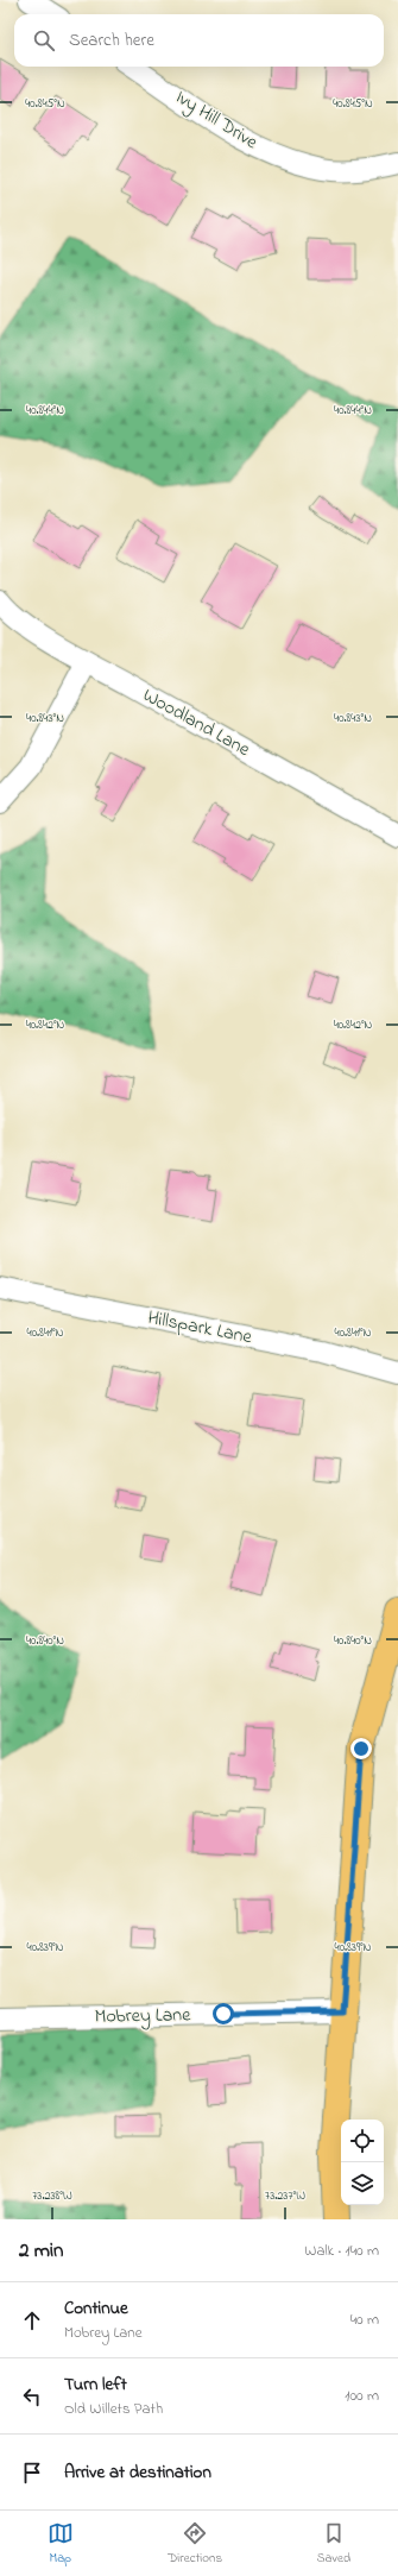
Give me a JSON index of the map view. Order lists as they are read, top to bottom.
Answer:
{
  "streets": {
    "street": [
      "Ivy Hill Drive",
      "Woodland Lane",
      "Hillspark Lane",
      "Mobrey Lane"
    ]
  },
  "page": {
    "search": "Search here",
    "heading": ["2 min", "Walk · 140 m"],
    "list": [
      ["Continue", "Mobrey Lane", "40 m"],
      ["Turn left", "Old Willets Path", "100 m"],
      "Arrive at destination"
    ],
    "nav": ["Map", "Directions", "Saved"]
  },
  "coordinates": [
    "40.845°N",
    "40.844°N",
    "40.843°N",
    "40.842°N",
    "40.841°N",
    "40.840°N",
    "40.839°N",
    "73.238°W",
    "73.237°W"
  ]
}
